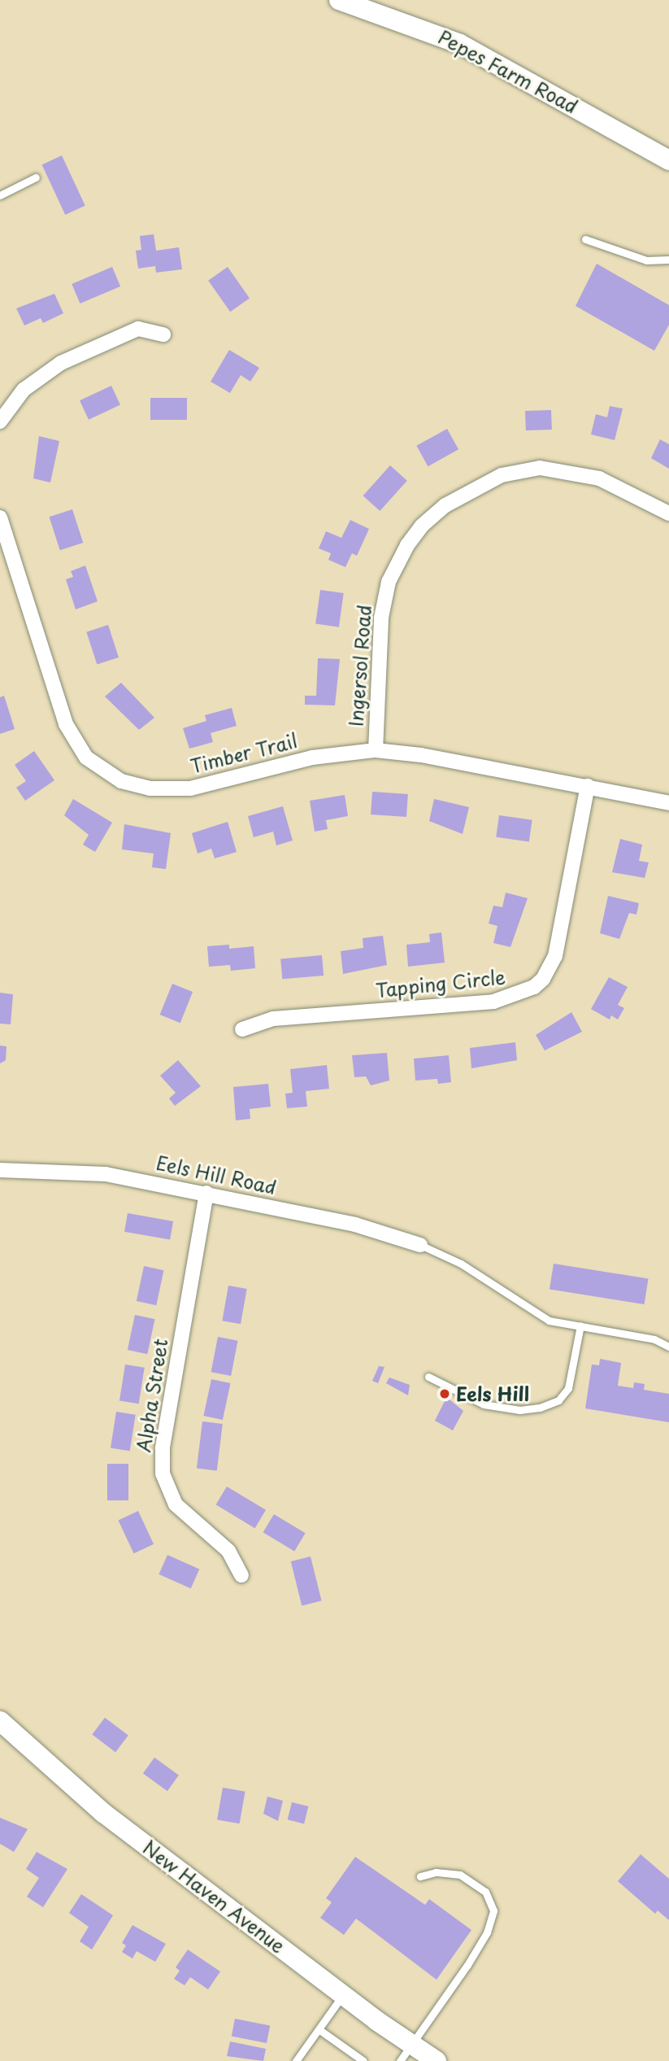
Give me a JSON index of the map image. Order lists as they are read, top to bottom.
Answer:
{
  "streets": {
    "main road": ["Pepes Farm Road", "New Haven Avenue"],
    "street": [
      "Ingersol Road",
      "Timber Trail",
      "Tapping Circle",
      "Eels Hill Road",
      "Alpha Street"
    ]
  },
  "crossings": [
    ["Ingersol Road", "Timber Trail"],
    ["Timber Trail", "Tapping Circle"],
    ["Eels Hill Road", "Alpha Street"]
  ],
  "places": ["Eels Hill"]
}
